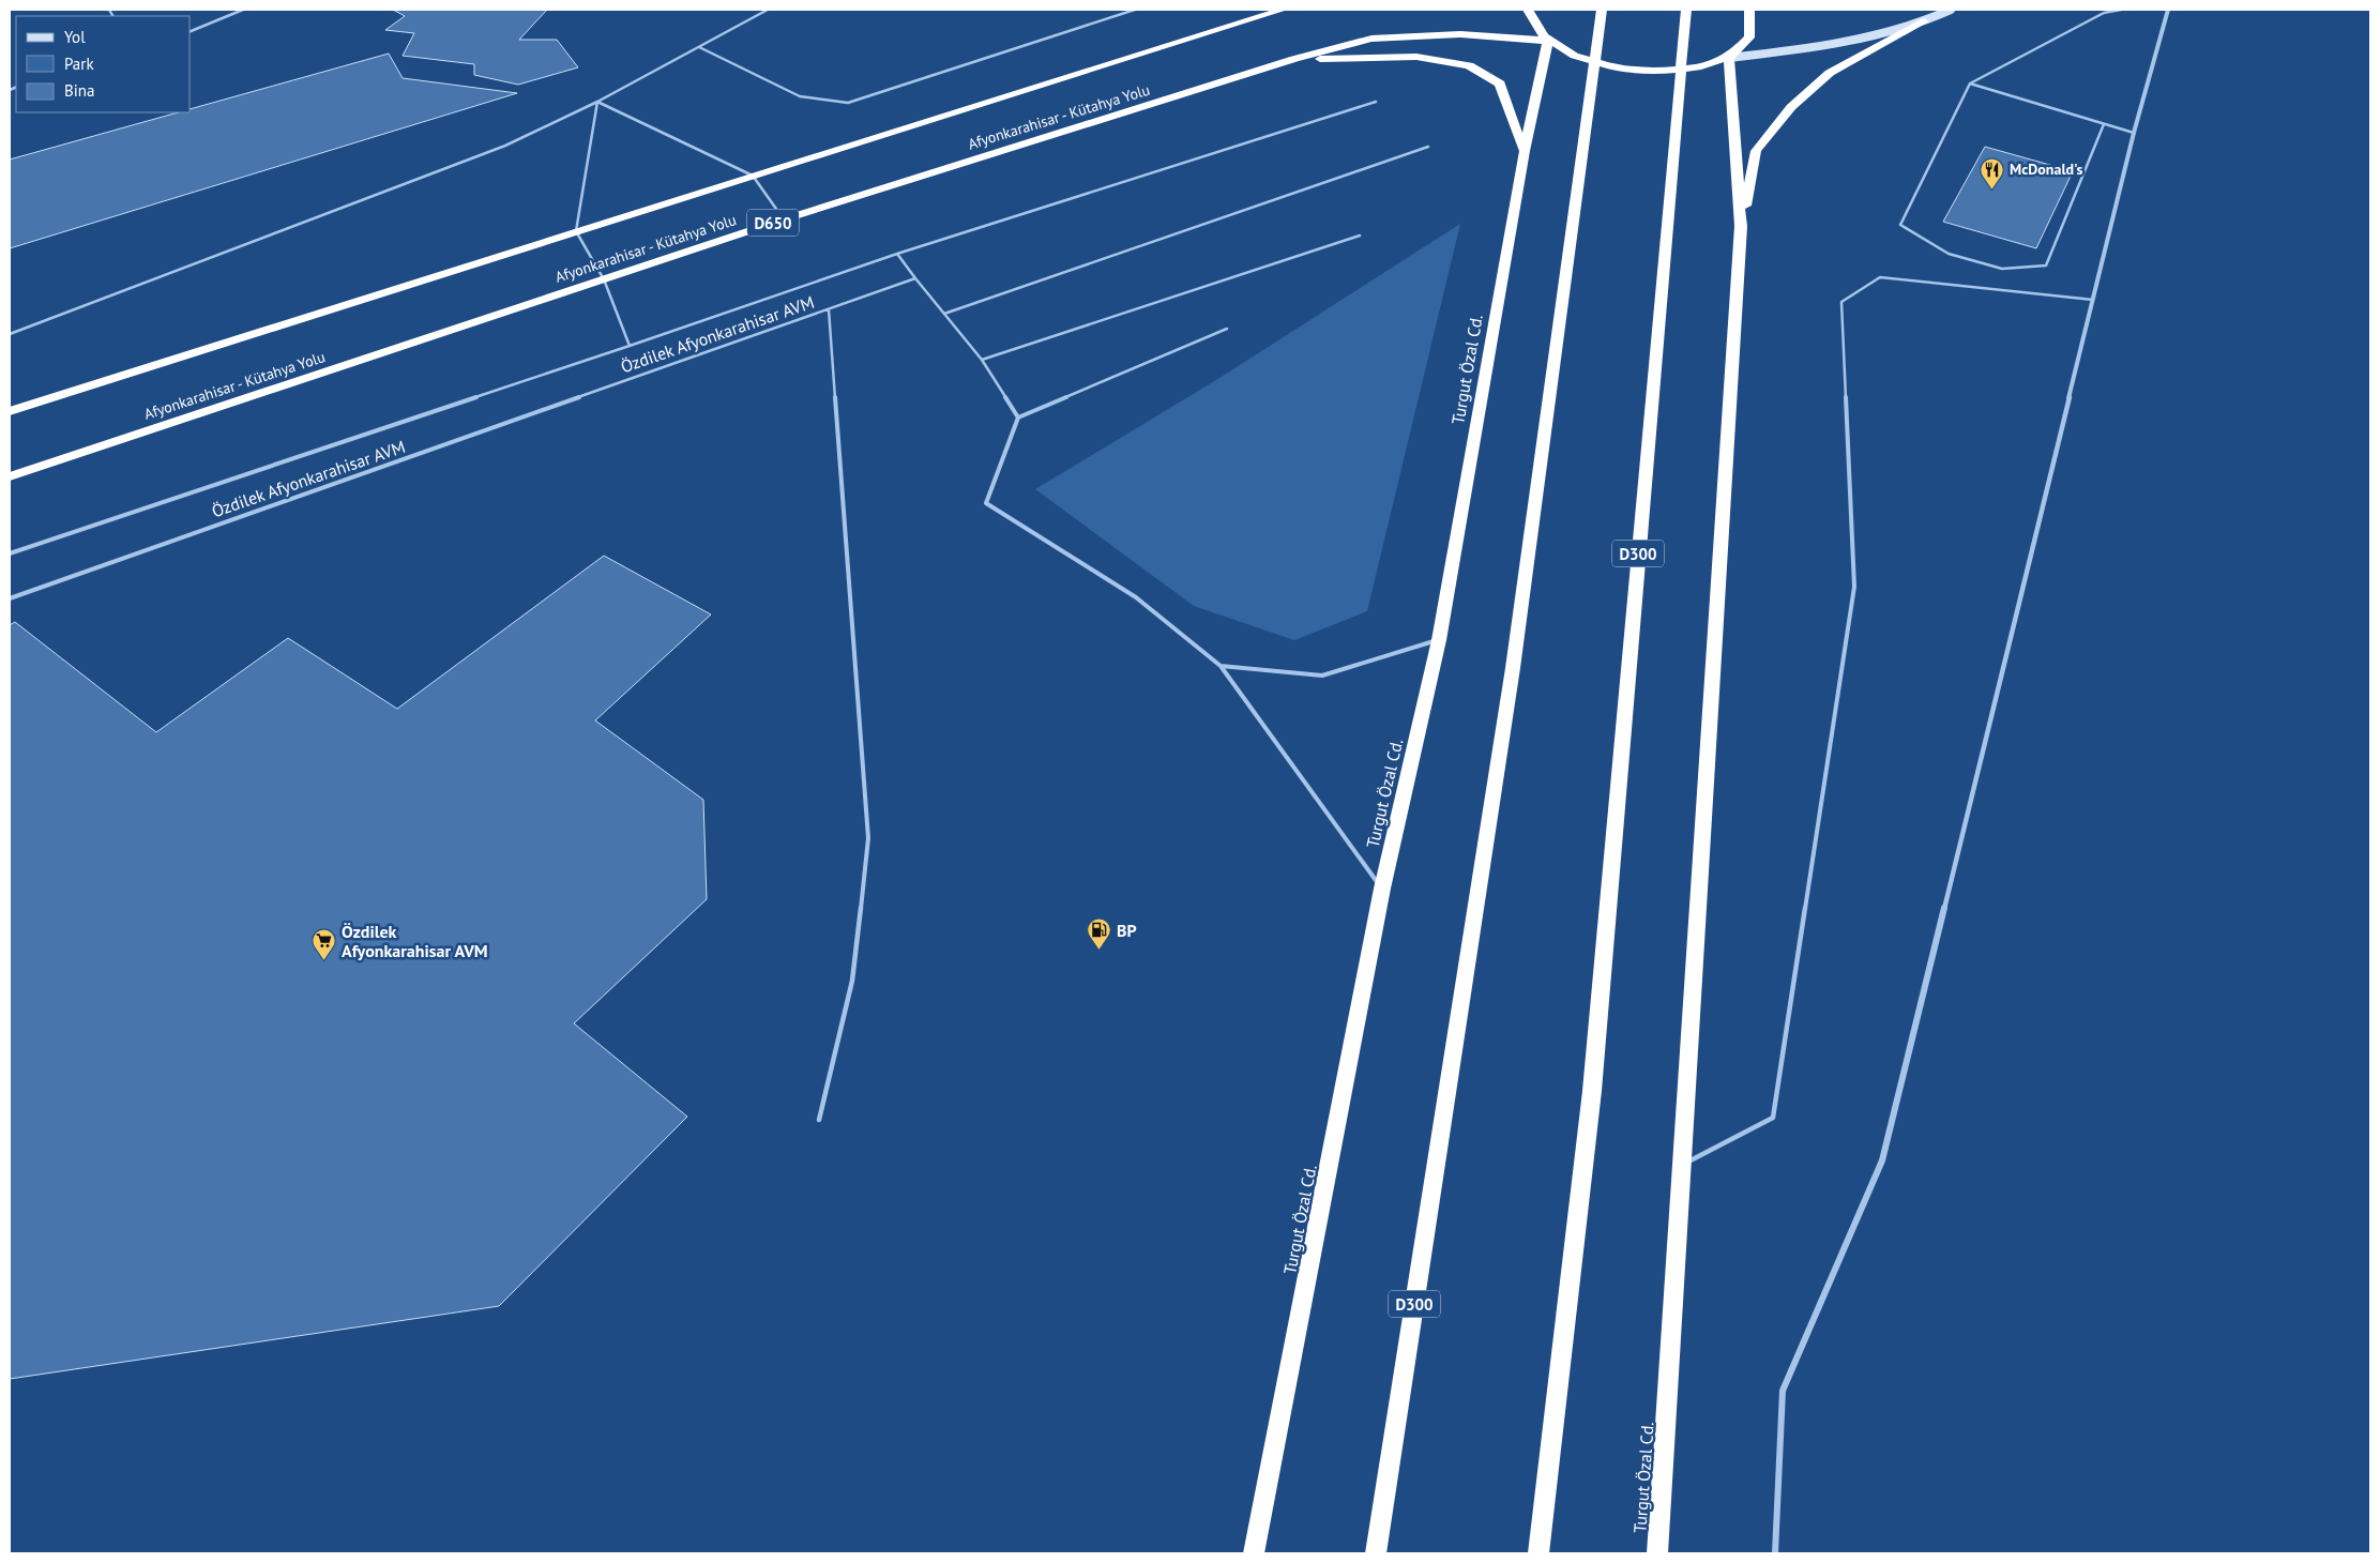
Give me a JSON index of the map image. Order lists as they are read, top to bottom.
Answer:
{
  "streets": {
    "highway": [
      "Afyonkarahisar - Kütahya Yolu",
      "D650",
      "Turgut Özal Cd.",
      "D300"
    ],
    "lane": ["Özdilek Afyonkarahisar AVM"]
  },
  "crossings": [
    ["Afyonkarahisar - Kütahya Yolu", "Özdilek Afyonkarahisar AVM"],
    ["Afyonkarahisar - Kütahya Yolu", "Turgut Özal Cd."]
  ],
  "places": {
    "restaurant": ["McDonald's"],
    "fuel station": ["BP"],
    "supermarket": ["Özdilek Afyonkarahisar AVM"]
  },
  "legend": ["Yol", "Park", "Bina"]
}
